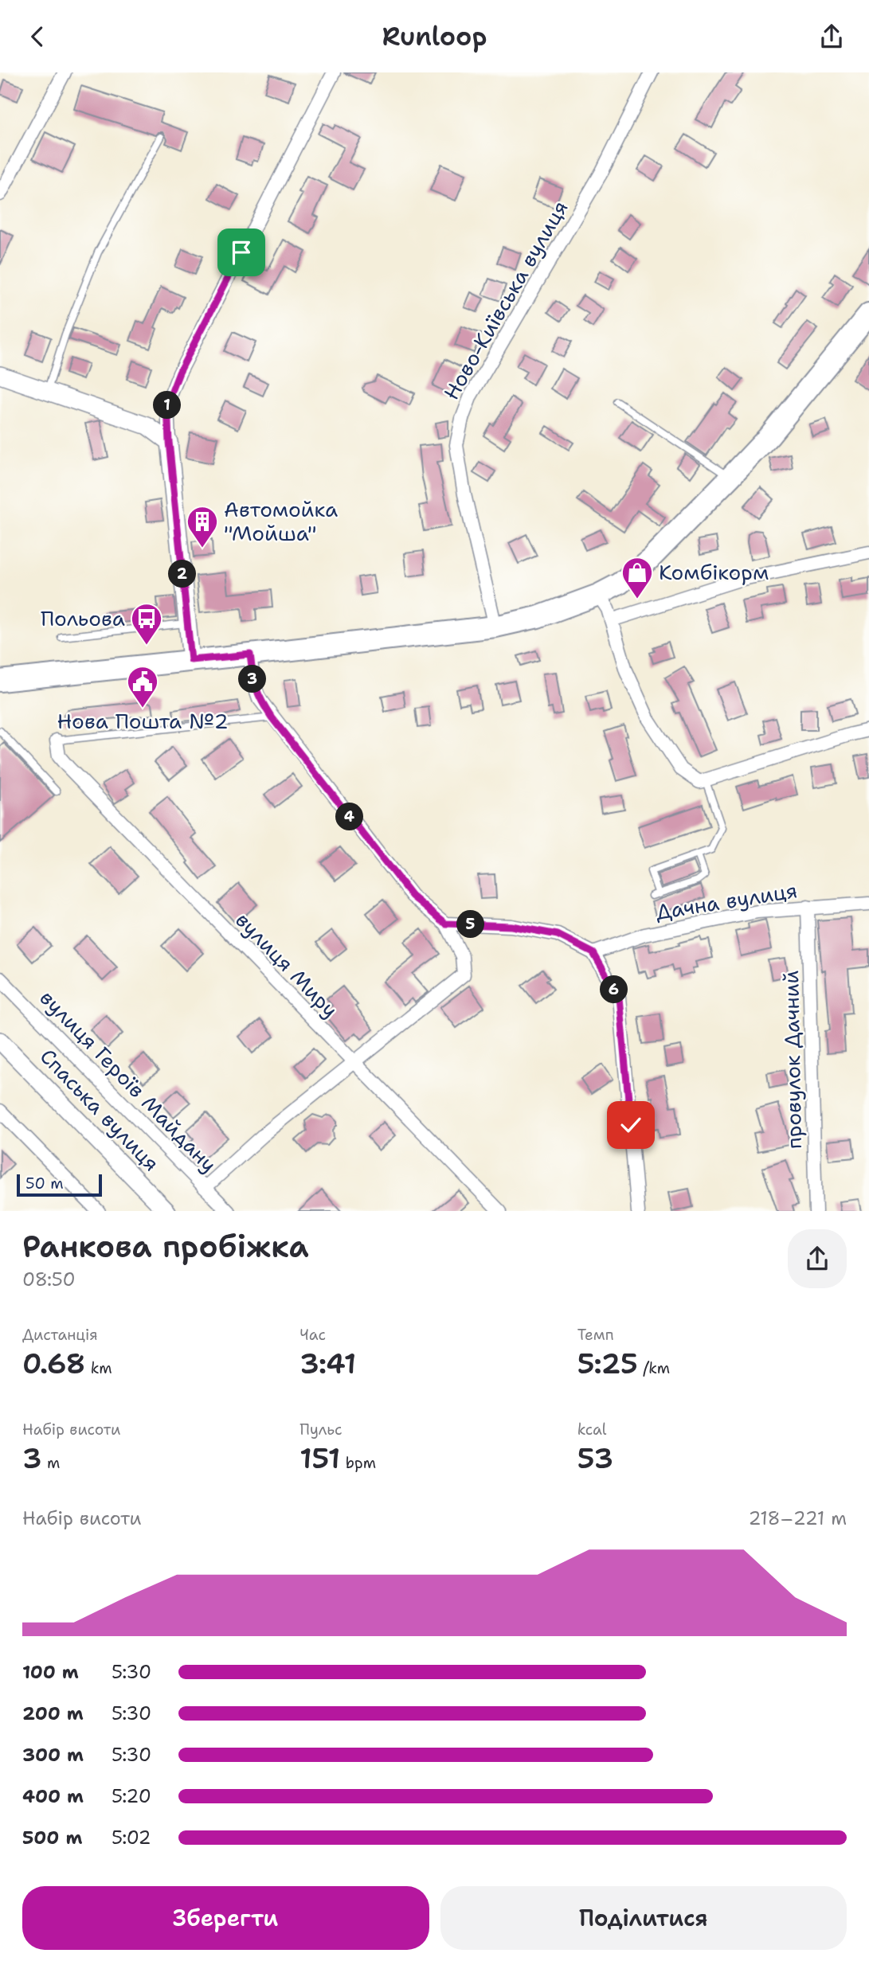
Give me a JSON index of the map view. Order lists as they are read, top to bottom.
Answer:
{
  "streets": {
    "street": [
      "Ново-Київська вулиця",
      "Дачна вулиця",
      "вулиця Миру",
      "провулок Дачний",
      "вулиця Героїв Майдану",
      "Спаська вулиця"
    ]
  },
  "crossings": [
    ["Дачна вулиця", "провулок Дачний"]
  ],
  "places": {
    "building": ["Автомойка \"Мойша\""],
    "shop": ["Комбікорм"],
    "bus stop": ["Польова"],
    "public building": ["Нова Пошта №2"]
  },
  "scale_bar": "50 m",
  "page": {
    "header": "Runloop",
    "pins": [
      "1",
      "2",
      "3",
      "4",
      "5",
      "6"
    ],
    "scale": "50 m",
    "heading": ["Ранкова пробіжка", "08:50"],
    "stats": [
      ["Дистанція", "0.68 km"],
      ["Час", "3:41"],
      ["Темп", "5:25 /km"],
      ["Набір висоти", "3 m"],
      ["Пульс", "151 bpm"],
      ["kcal", "53"]
    ],
    "chart": ["Набір висоти", "218–221 m"],
    "list": [
      {
        "name": "100 m",
        "note": "5:30"
      },
      {
        "name": "200 m",
        "note": "5:30"
      },
      {
        "name": "300 m",
        "note": "5:30"
      },
      {
        "name": "400 m",
        "note": "5:20"
      },
      {
        "name": "500 m",
        "note": "5:02"
      }
    ],
    "buttons": ["Зберегти", "Поділитися"]
  }
}
